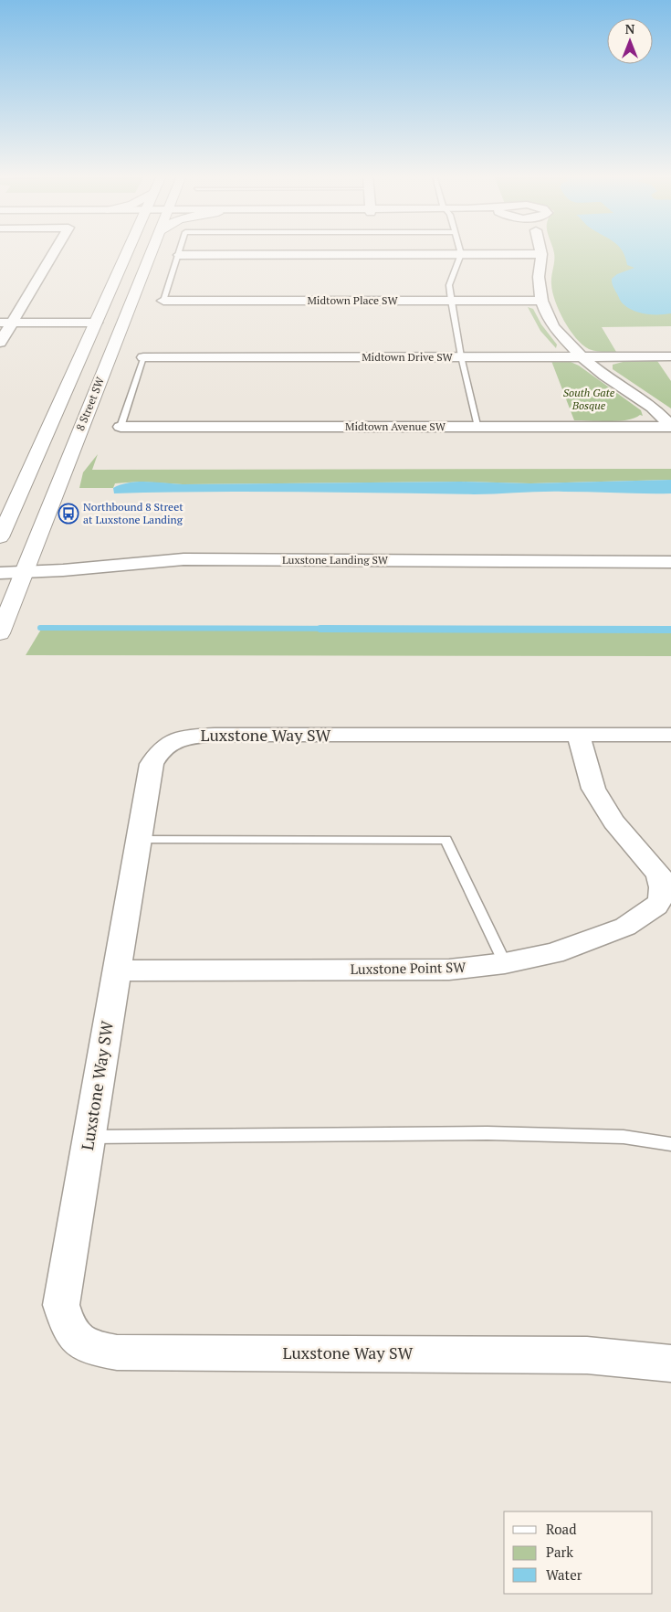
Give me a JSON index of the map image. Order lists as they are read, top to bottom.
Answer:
{
  "streets": {
    "main road": ["8 Street SW"],
    "street": [
      "Midtown Place SW",
      "Midtown Drive SW",
      "Midtown Avenue SW",
      "Luxstone Landing SW",
      "Luxstone Way SW",
      "Luxstone Point SW"
    ]
  },
  "crossings": [
    ["8 Street SW", "Luxstone Landing SW"],
    ["Luxstone Way SW", "Luxstone Point SW"]
  ],
  "parks": ["South Gate Bosque"],
  "places": {
    "bus stop": ["Northbound 8 Street at Luxstone Landing"]
  },
  "legend": ["Road", "Park", "Water"],
  "north": "top"
}
